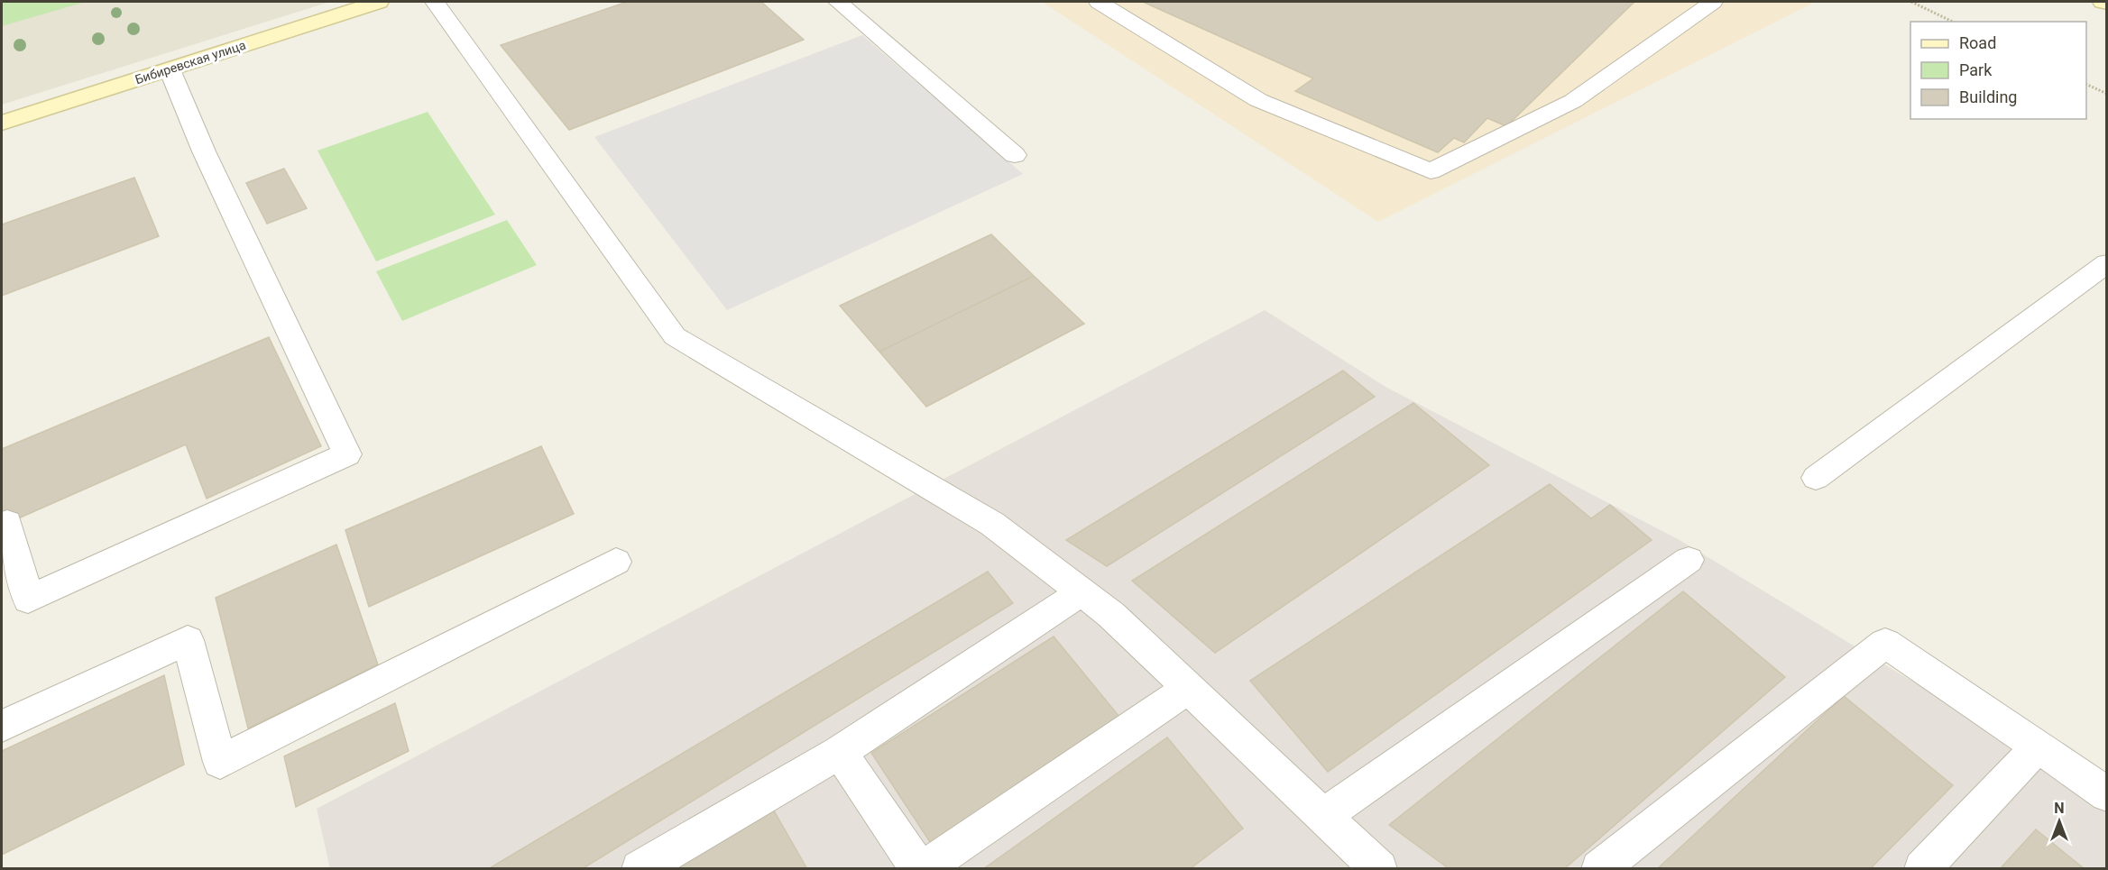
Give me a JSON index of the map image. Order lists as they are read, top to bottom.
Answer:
{
  "streets": {
    "main road": ["Бибиревская улица"]
  },
  "legend": ["Road", "Park", "Building"],
  "north": "top"
}
